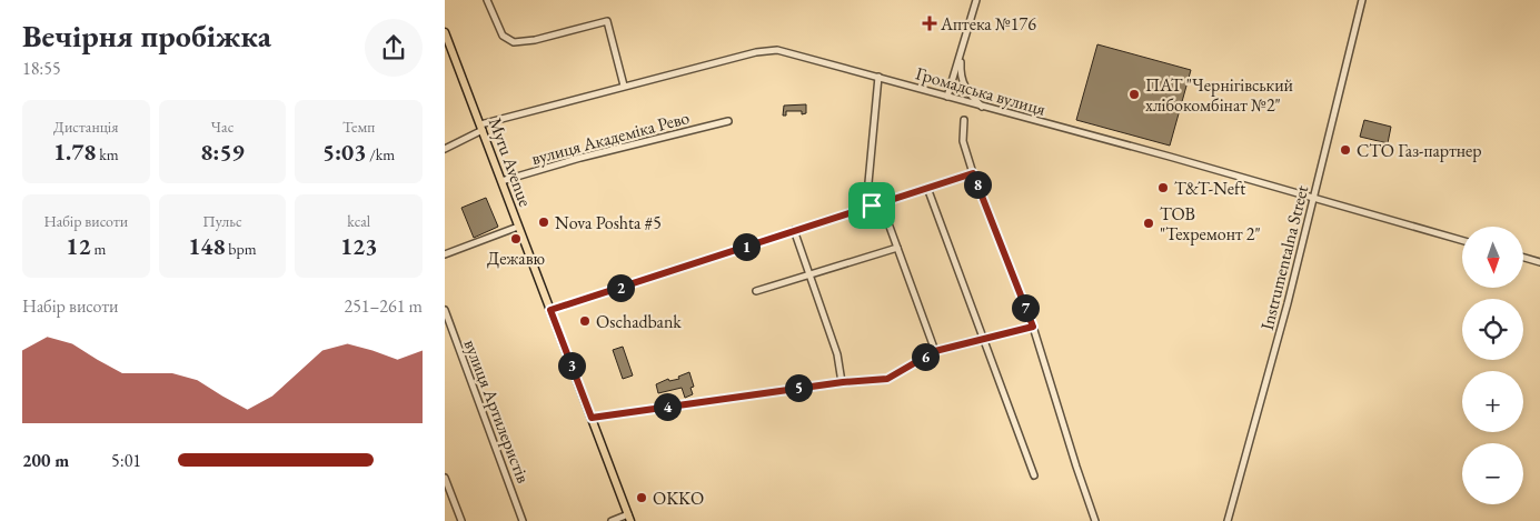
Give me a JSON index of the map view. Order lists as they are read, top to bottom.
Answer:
{
  "streets": {
    "main road": ["Myru Avenue"],
    "street": [
      "Громадська вулиця",
      "вулиця Академіка Рево",
      "Instrumentalna Street",
      "вулиця Артилеристів"
    ]
  },
  "crossings": [
    ["Громадська вулиця", "Myru Avenue"],
    ["Громадська вулиця", "Instrumentalna Street"],
    ["вулиця Академіка Рево", "Myru Avenue"]
  ],
  "places": {
    "health": ["Аптека №176"],
    "other": [
      "ПАТ \"Чернігівський хлібокомбінат №2\"",
      "СТО Газ-партнер",
      "T&T-Neft",
      "Nova Poshta #5",
      "ТОВ \"Техремонт 2\"",
      "Дежавю",
      "Oschadbank",
      "OKKO"
    ]
  },
  "north": "bottom",
  "page": {
    "heading": ["Вечірня пробіжка", "18:55"],
    "stats": [
      ["Дистанція", "1.78 km"],
      ["Час", "8:59"],
      ["Темп", "5:03 /km"],
      ["Набір висоти", "12 m"],
      ["Пульс", "148 bpm"],
      ["kcal", "123"]
    ],
    "pins": [
      "8",
      "1",
      "2",
      "7",
      "6",
      "3",
      "5",
      "4"
    ],
    "map_buttons": ["+", "−"],
    "chart": ["Набір висоти", "251–261 m"],
    "list": [
      {
        "name": "200 m",
        "note": "5:01"
      }
    ]
  }
}
